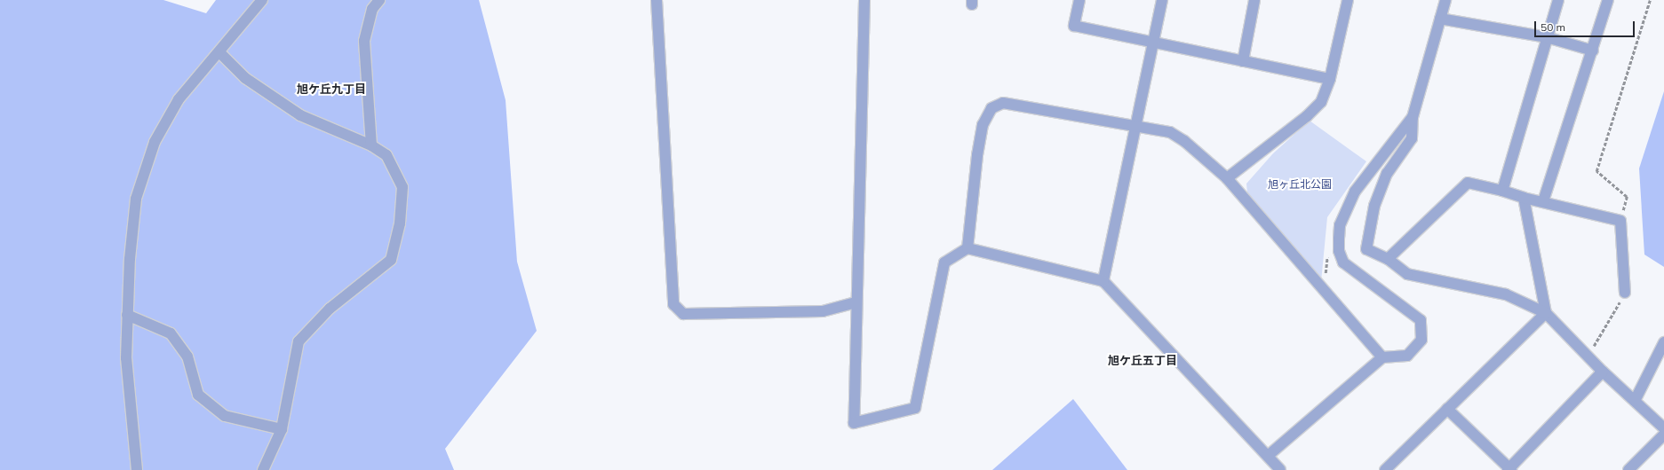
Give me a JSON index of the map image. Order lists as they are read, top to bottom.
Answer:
{
  "districts": ["旭ケ丘九丁目", "旭ケ丘五丁目"],
  "parks": ["旭ヶ丘北公園"],
  "scale_bar": "50 m"
}
